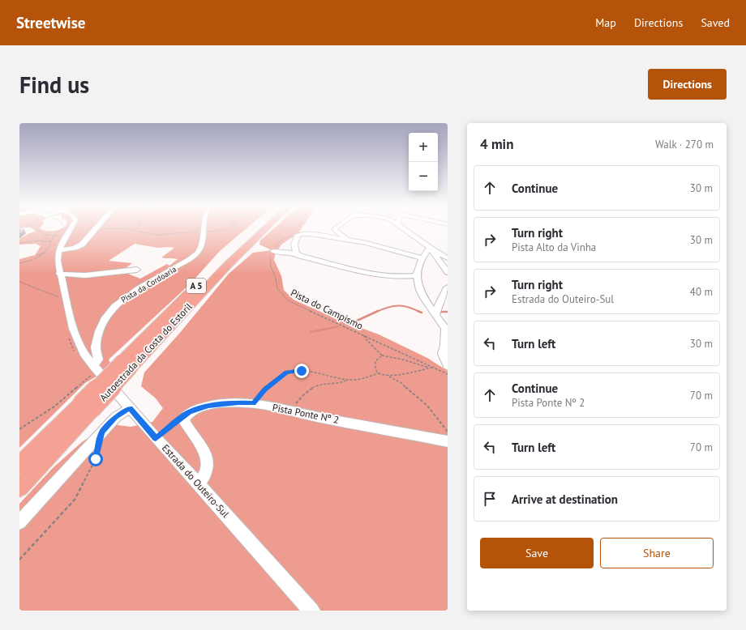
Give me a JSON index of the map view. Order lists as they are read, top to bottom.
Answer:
{
  "streets": {
    "highway": ["A 5", "Autoestrada da Costa do Estoril"],
    "street": ["Pista da Cordoaria", "Pista Ponte Nº 2", "Estrada do Outeiro-Sul"],
    "path": ["Pista do Campismo"]
  },
  "crossings": [
    ["Pista da Cordoaria", "Estrada do Outeiro-Sul"]
  ],
  "page": {
    "header": "Streetwise",
    "nav": ["Map", "Directions", "Saved"],
    "buttons": [
      "Directions",
      ["Save", "Share"]
    ],
    "title": "Find us",
    "heading": ["4 min", "Walk · 270 m"],
    "map_buttons": ["+", "−"],
    "list": [
      ["Continue", "30 m"],
      ["Turn right", "Pista Alto da Vinha", "30 m"],
      ["Turn right", "Estrada do Outeiro-Sul", "40 m"],
      ["Turn left", "30 m"],
      ["Continue", "Pista Ponte Nº 2", "70 m"],
      ["Turn left", "70 m"],
      "Arrive at destination"
    ]
  }
}
